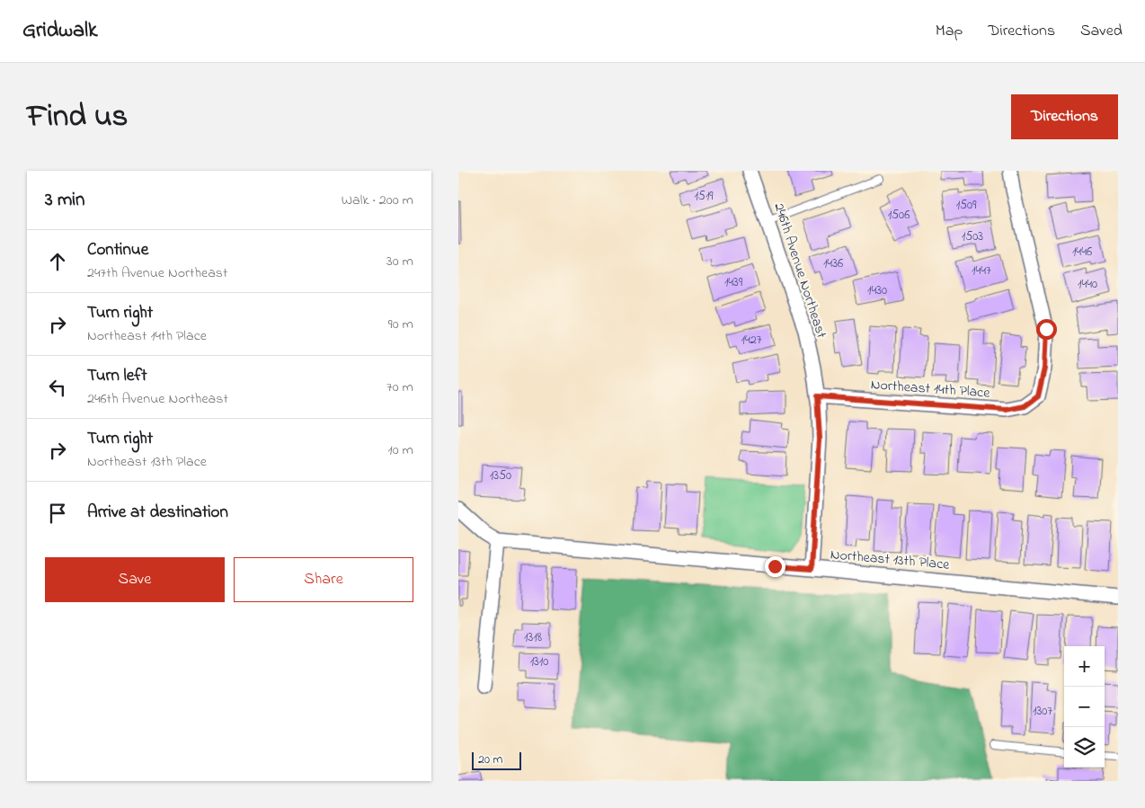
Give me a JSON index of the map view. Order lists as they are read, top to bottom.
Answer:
{
  "streets": {
    "street": ["246th Avenue Northeast", "Northeast 14th Place", "Northeast 13th Place"]
  },
  "crossings": [
    ["246th Avenue Northeast", "Northeast 14th Place"],
    ["246th Avenue Northeast", "Northeast 13th Place"]
  ],
  "house_numbers": [
    "1519",
    "1509",
    "1506",
    "1503",
    "1446",
    "1436",
    "1447",
    "1439",
    "1440",
    "1430",
    "1427",
    "1350",
    "1318",
    "1310",
    "1307"
  ],
  "scale_bar": "20 m",
  "page": {
    "header": "Gridwalk",
    "nav": ["Map", "Directions", "Saved"],
    "title": "Find us",
    "buttons": [
      "Directions",
      ["Save", "Share"]
    ],
    "heading": ["3 min", "Walk · 200 m"],
    "list": [
      ["Continue", "247th Avenue Northeast", "30 m"],
      ["Turn right", "Northeast 14th Place", "90 m"],
      ["Turn left", "246th Avenue Northeast", "70 m"],
      ["Turn right", "Northeast 13th Place", "10 m"],
      "Arrive at destination"
    ],
    "map_buttons": ["+", "−"],
    "scale": "20 m"
  }
}
